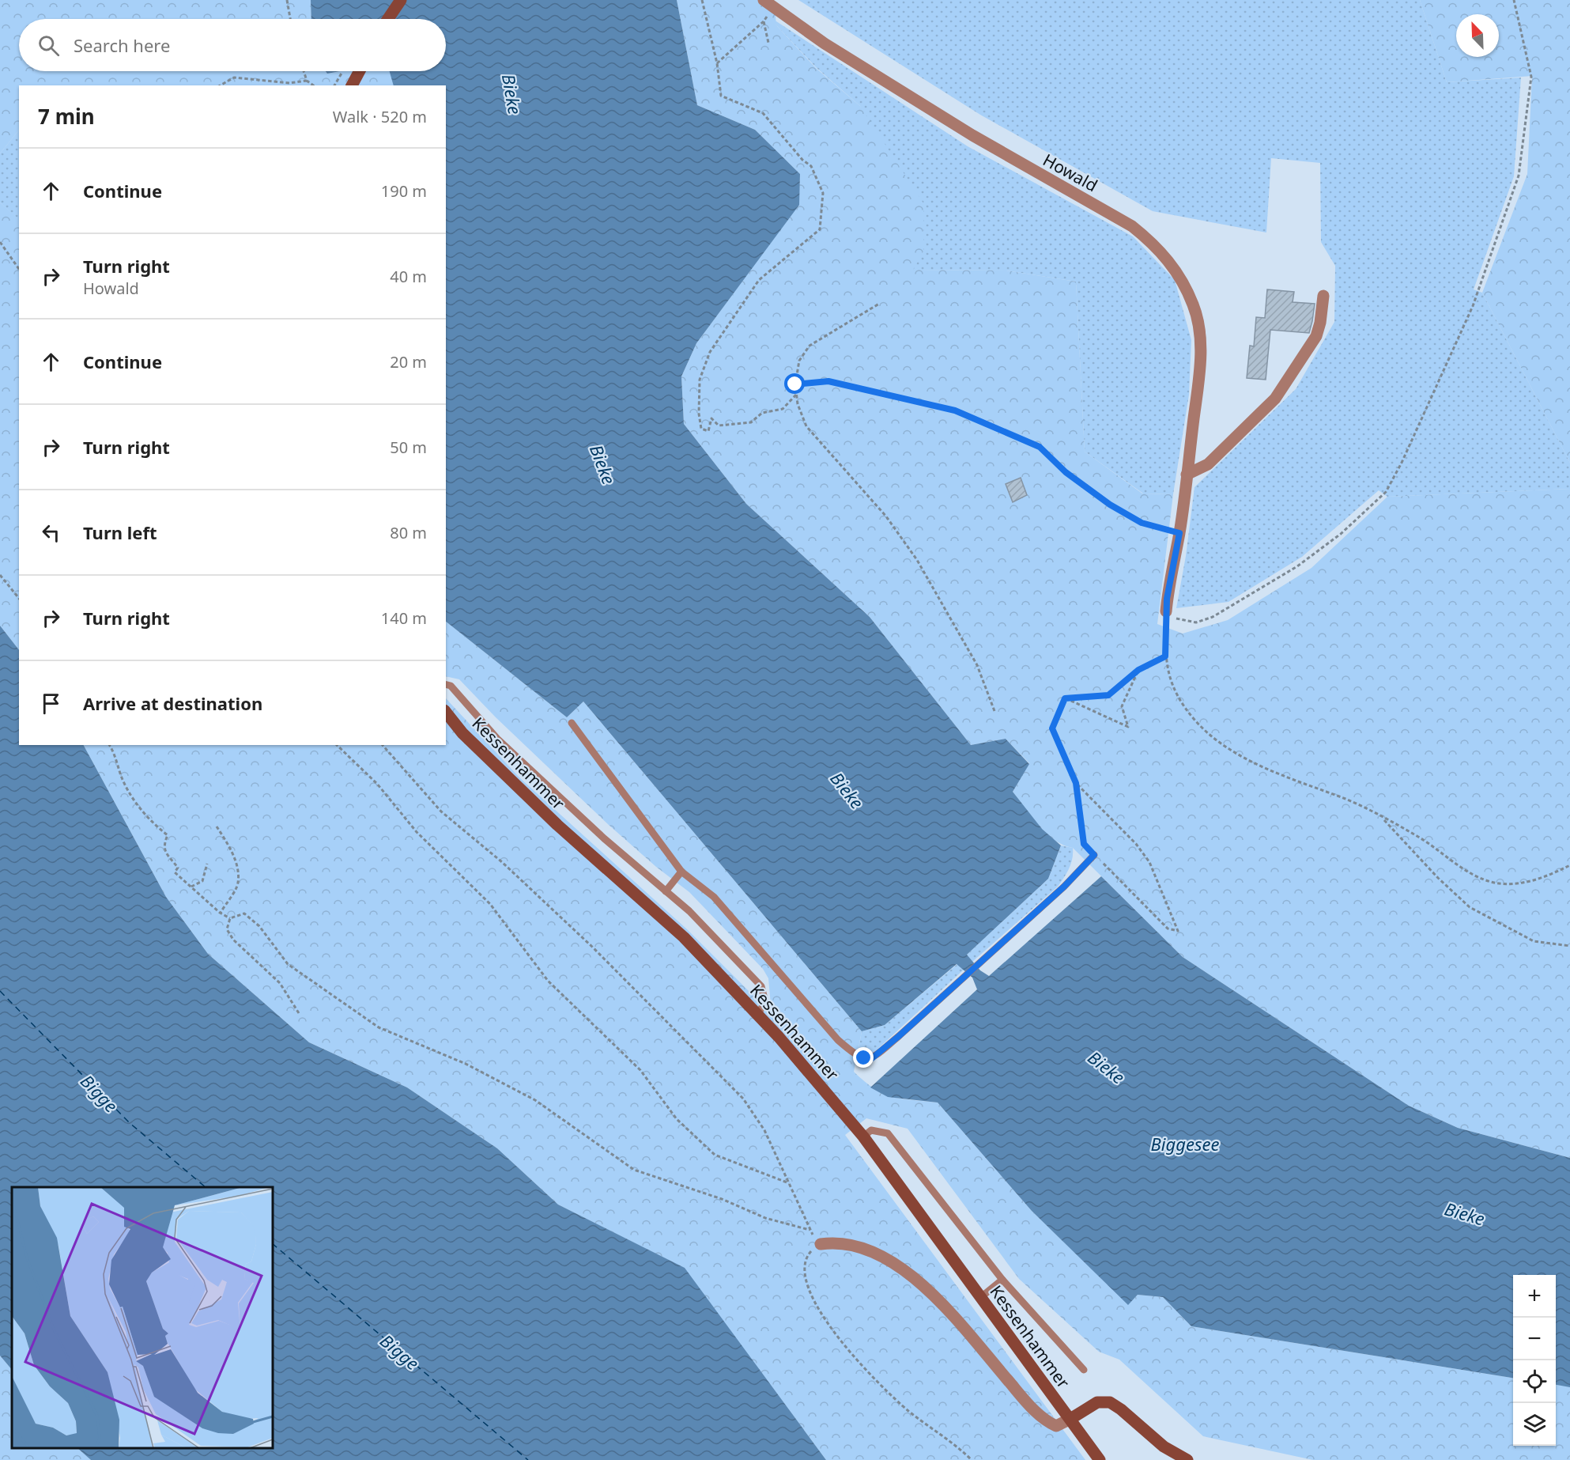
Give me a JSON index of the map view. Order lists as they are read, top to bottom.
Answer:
{
  "streets": {
    "main road": ["Kessenhammer"],
    "street": ["Howald"]
  },
  "water": ["Bieke", "Bigge", "Biggesee"],
  "north": "top left",
  "page": {
    "search": "Search here",
    "heading": ["7 min", "Walk · 520 m"],
    "list": [
      ["Continue", "190 m"],
      ["Turn right", "Howald", "40 m"],
      ["Continue", "20 m"],
      ["Turn right", "50 m"],
      ["Turn left", "80 m"],
      ["Turn right", "140 m"],
      "Arrive at destination"
    ],
    "map_buttons": ["+", "−"]
  }
}
